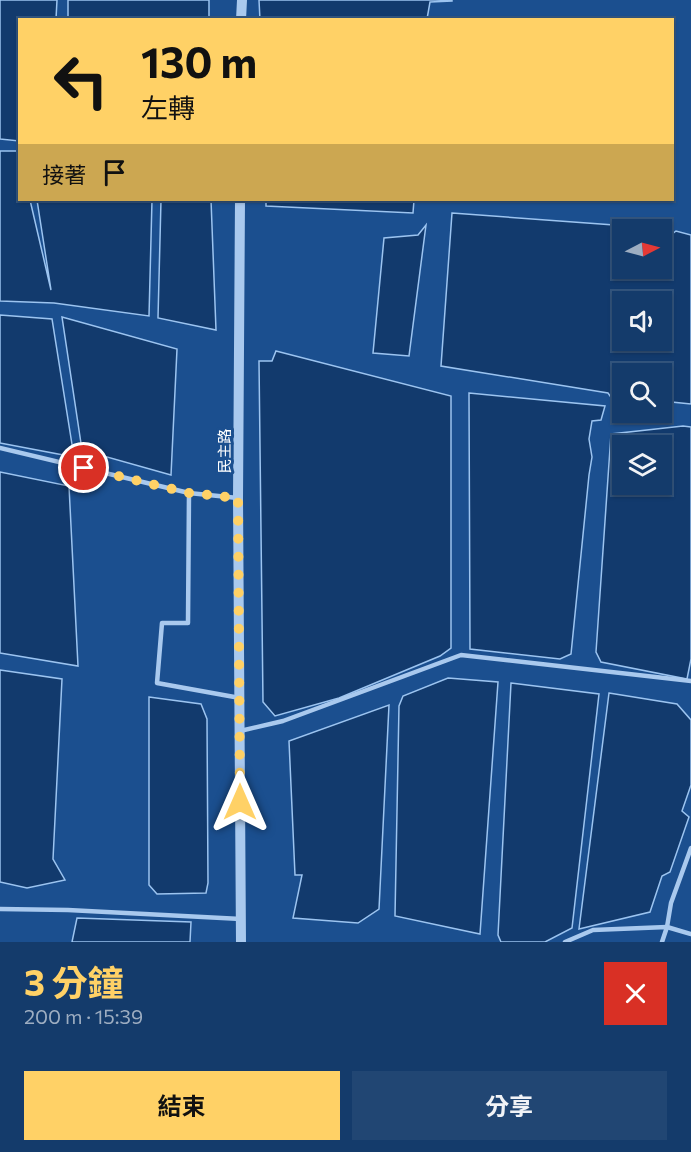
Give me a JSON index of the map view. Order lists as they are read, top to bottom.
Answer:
{
  "streets": {
    "street": ["民主路"]
  },
  "north": "right",
  "page": {
    "turn": ["130 m", "左轉"],
    "then": "接著",
    "heading": ["3 分鐘", "200 m · 15:39"],
    "buttons": ["結束", "分享"]
  }
}
